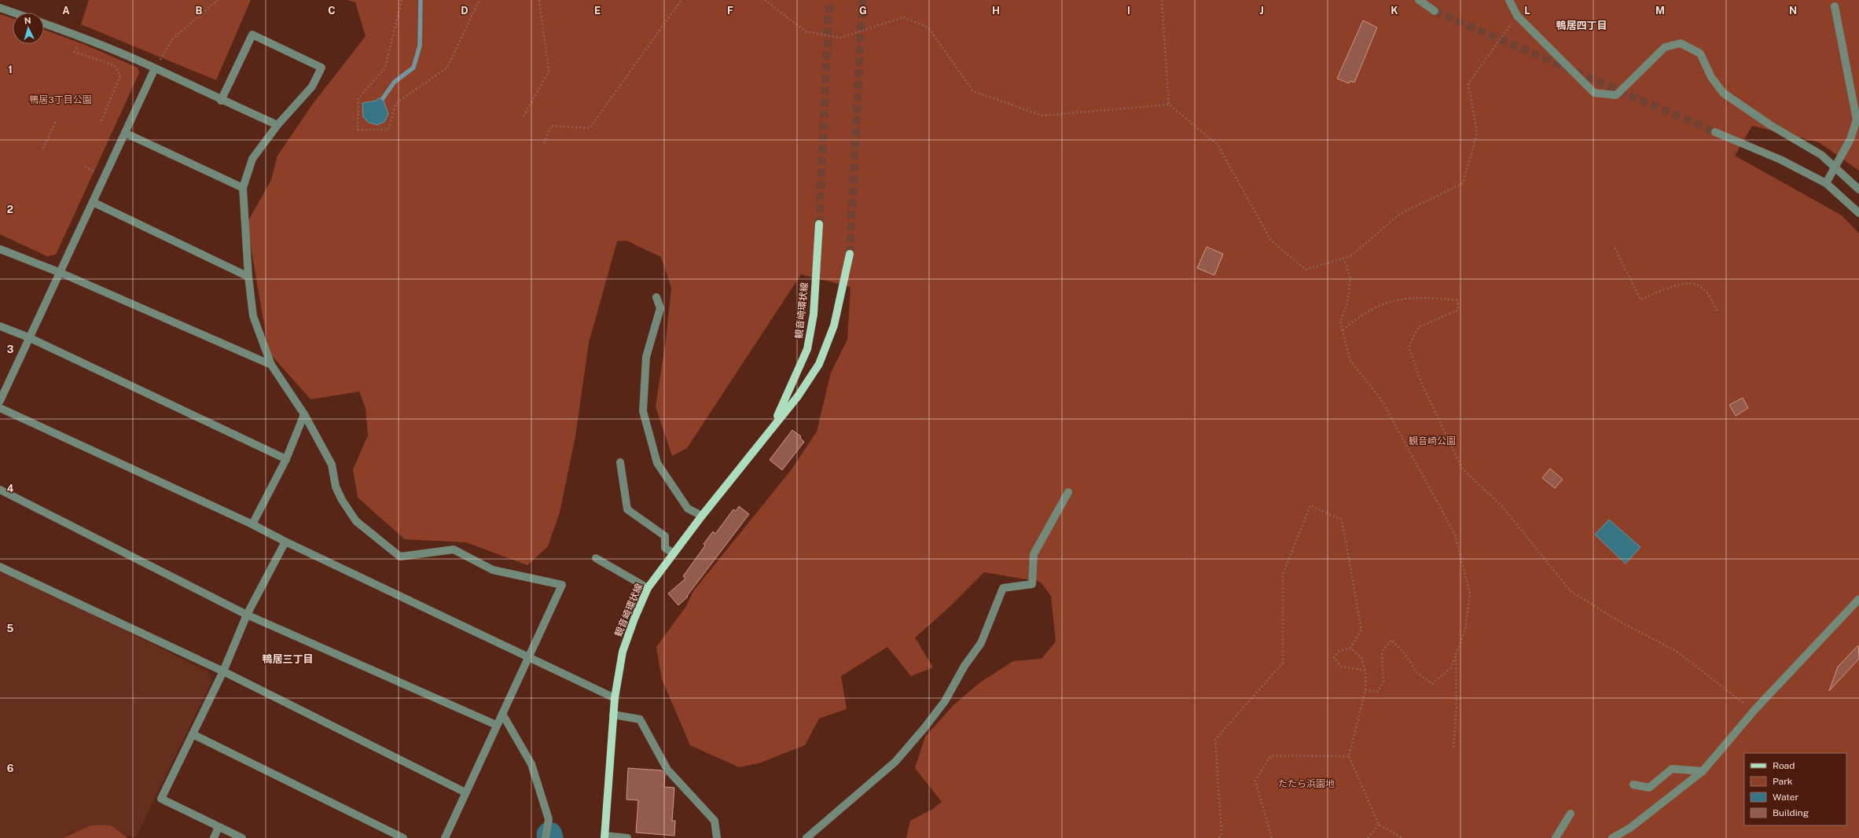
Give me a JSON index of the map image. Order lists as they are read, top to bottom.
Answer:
{
  "streets": {
    "main road": ["観音崎環状線"]
  },
  "districts": ["鴨居四丁目", "鴨居三丁目"],
  "parks": ["鴨居3丁目公園", "観音崎公園", "たたら浜園地"],
  "legend": [
    "Road",
    "Park",
    "Water",
    "Building"
  ],
  "north": "top",
  "grid": {
    "columns": [
      "A",
      "B",
      "C",
      "D",
      "E",
      "F",
      "G",
      "H",
      "I",
      "J",
      "K",
      "L",
      "M",
      "N"
    ],
    "rows": [
      "1",
      "2",
      "3",
      "4",
      "5",
      "6"
    ]
  }
}
